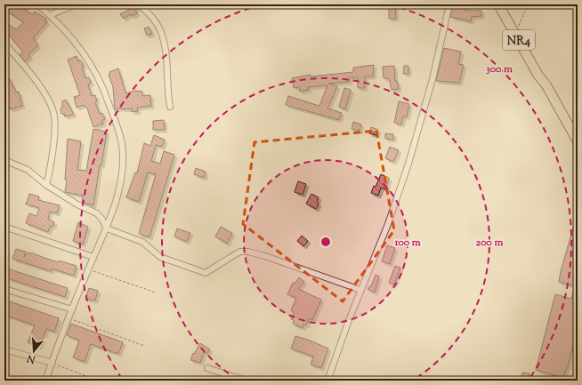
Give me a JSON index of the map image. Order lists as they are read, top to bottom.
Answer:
{
  "streets": {
    "highway": ["NR4"]
  },
  "north": "bottom",
  "rings": ["300 m", "100 m", "200 m"]
}
